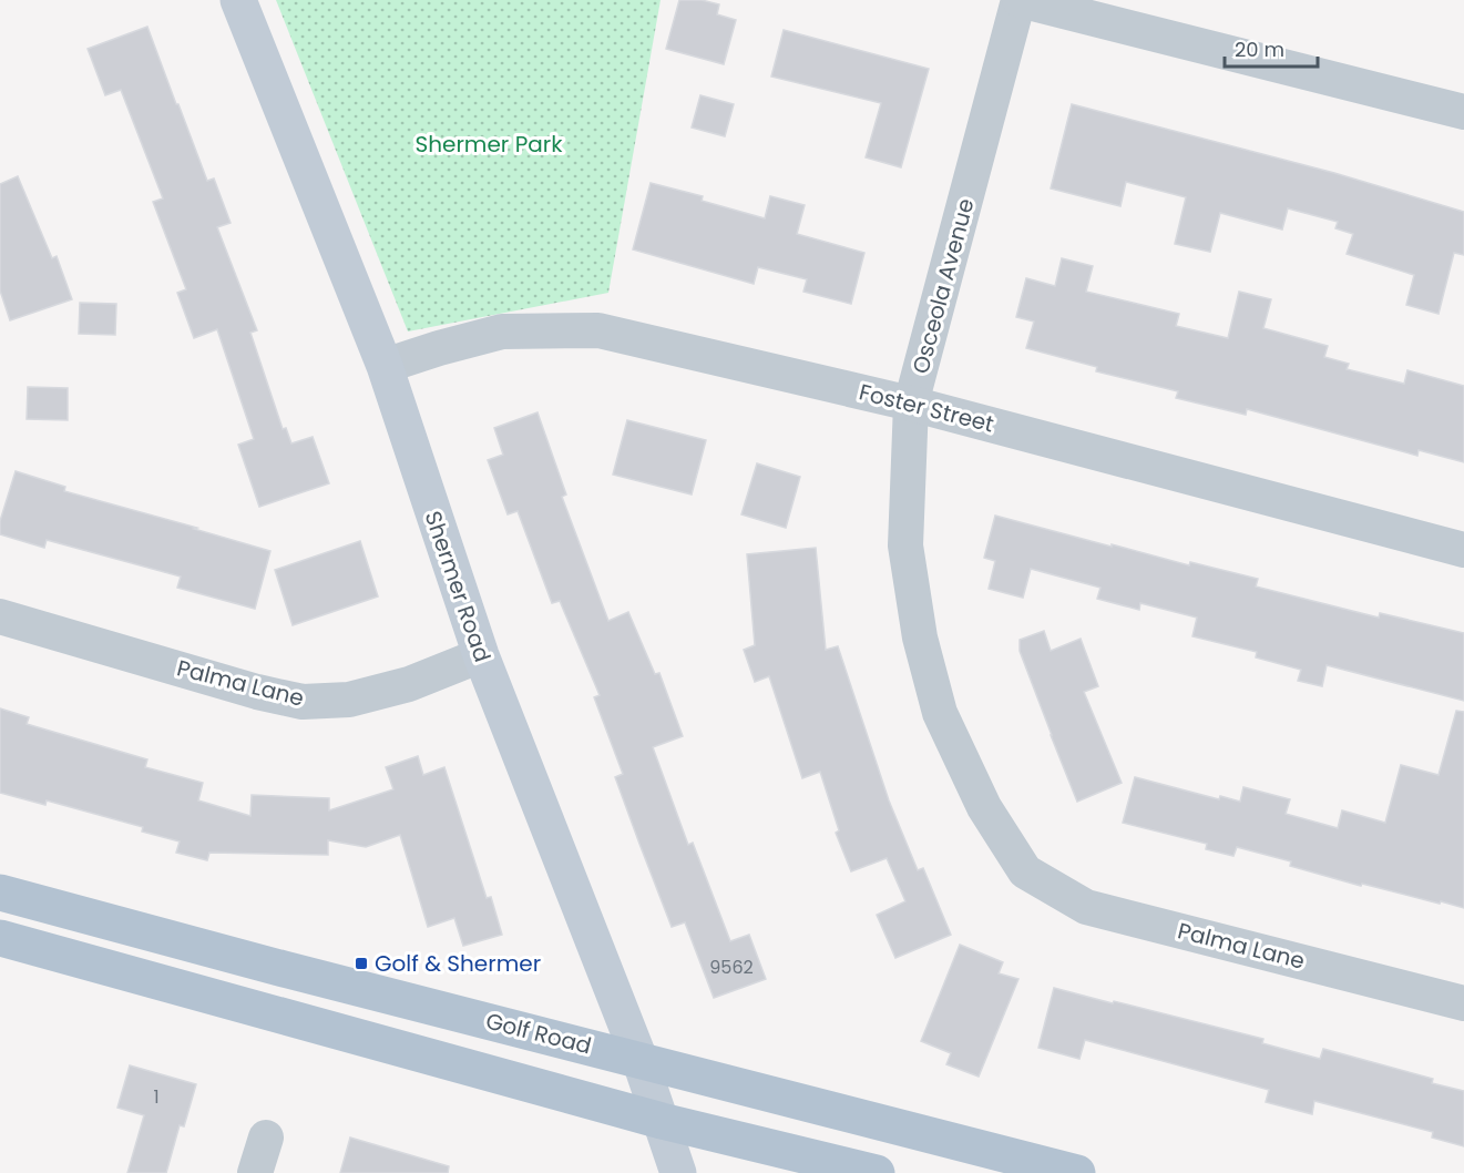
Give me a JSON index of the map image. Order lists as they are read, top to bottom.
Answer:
{
  "streets": {
    "main road": ["Shermer Road", "Golf Road"],
    "street": ["Osceola Avenue", "Foster Street", "Palma Lane"]
  },
  "crossings": [
    ["Osceola Avenue", "Foster Street"],
    ["Osceola Avenue", "Palma Lane"],
    ["Foster Street", "Shermer Road"],
    ["Shermer Road", "Palma Lane"],
    ["Shermer Road", "Golf Road"]
  ],
  "parks": ["Shermer Park"],
  "places": {
    "transit": ["Golf & Shermer"]
  },
  "house_numbers": ["9562", "1"],
  "scale_bar": "20 m"
}
